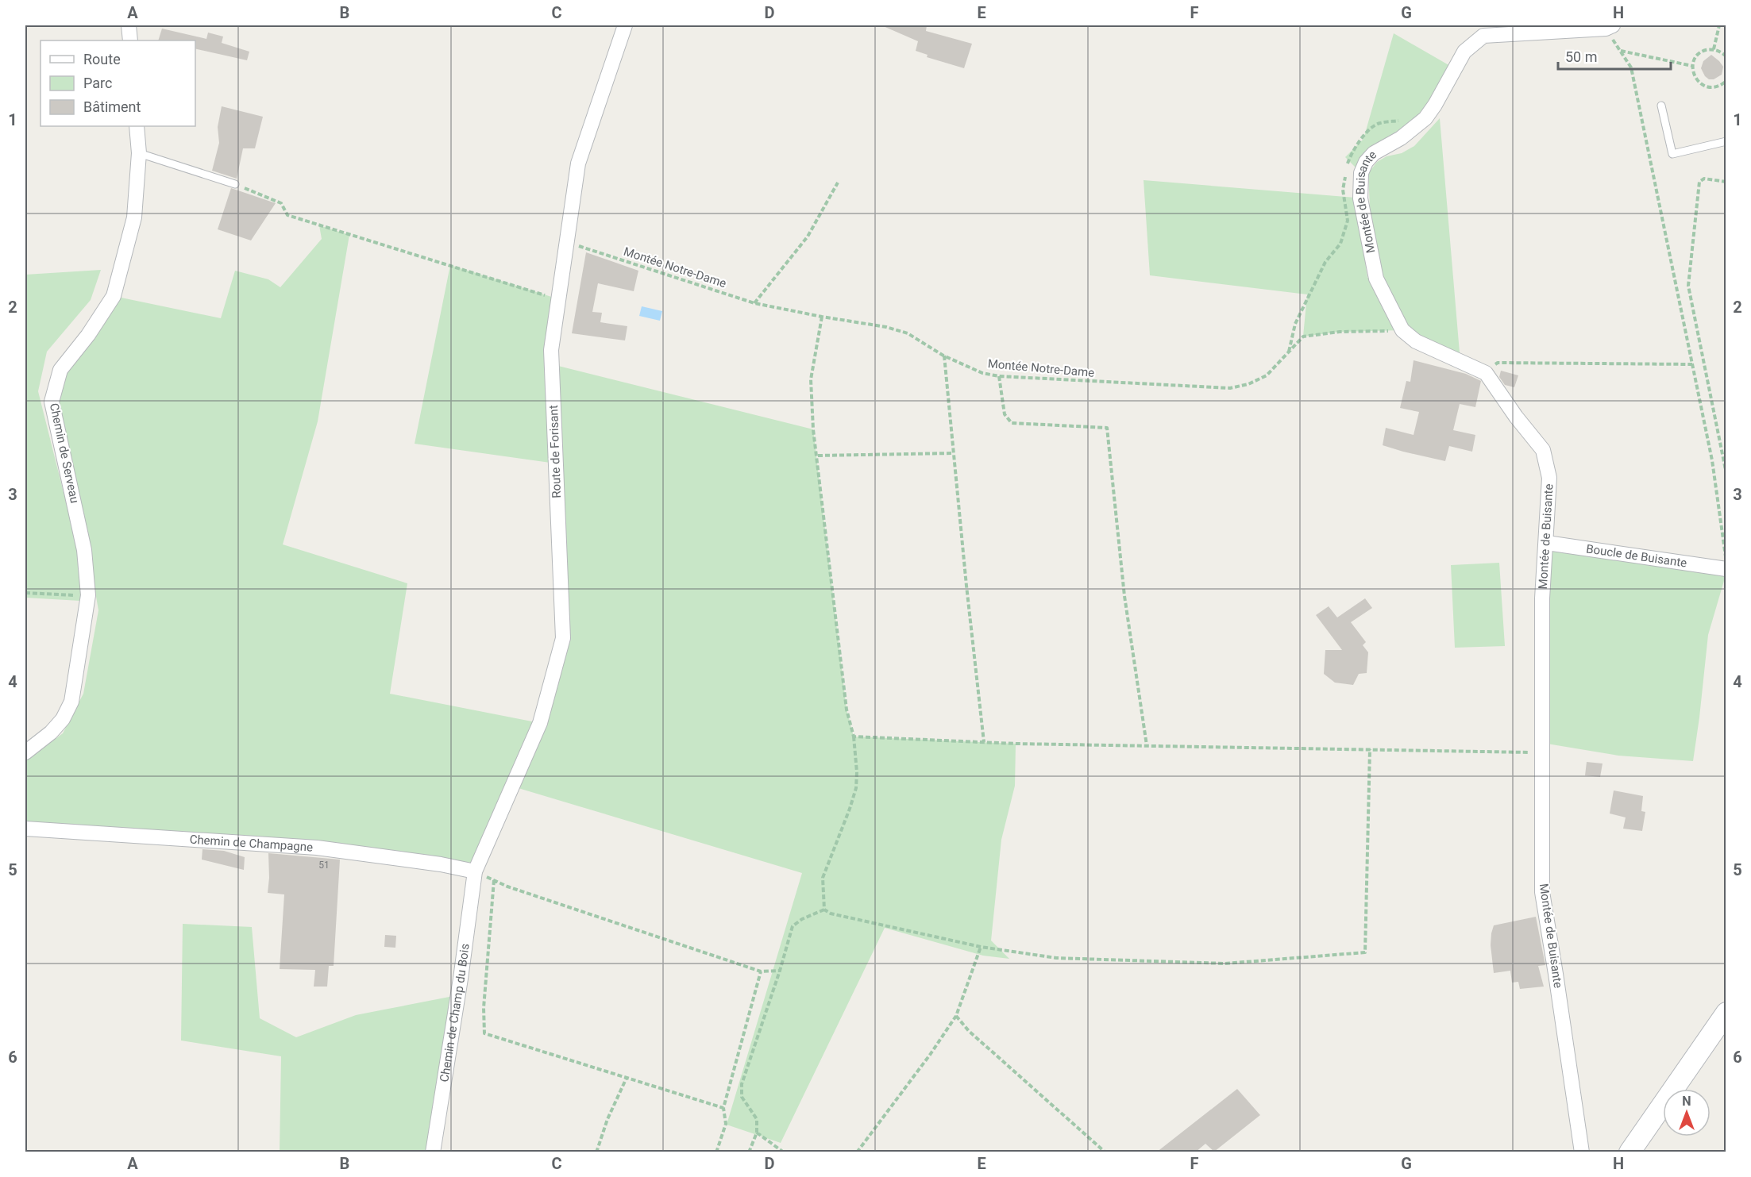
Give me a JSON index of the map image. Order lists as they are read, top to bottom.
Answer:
{
  "streets": {
    "street": [
      "Montée de Buisante",
      "Route de Forisant",
      "Chemin de Serveau",
      "Boucle de Buisante",
      "Chemin de Champagne",
      "Chemin de Champ du Bois"
    ],
    "path": ["Montée Notre-Dame"]
  },
  "crossings": [
    ["Montée de Buisante", "Montée Notre-Dame"],
    ["Montée de Buisante", "Boucle de Buisante"],
    ["Montée Notre-Dame", "Route de Forisant"],
    ["Route de Forisant", "Chemin de Champagne"],
    ["Route de Forisant", "Chemin de Champ du Bois"],
    ["Chemin de Champagne", "Chemin de Champ du Bois"]
  ],
  "house_numbers": ["51"],
  "legend": ["Route", "Parc", "Bâtiment"],
  "scale_bar": "50 m",
  "north": "top",
  "grid": {
    "columns": [
      "A",
      "B",
      "C",
      "D",
      "E",
      "F",
      "G",
      "H"
    ],
    "rows": [
      "1",
      "2",
      "3",
      "4",
      "5",
      "6"
    ]
  }
}
